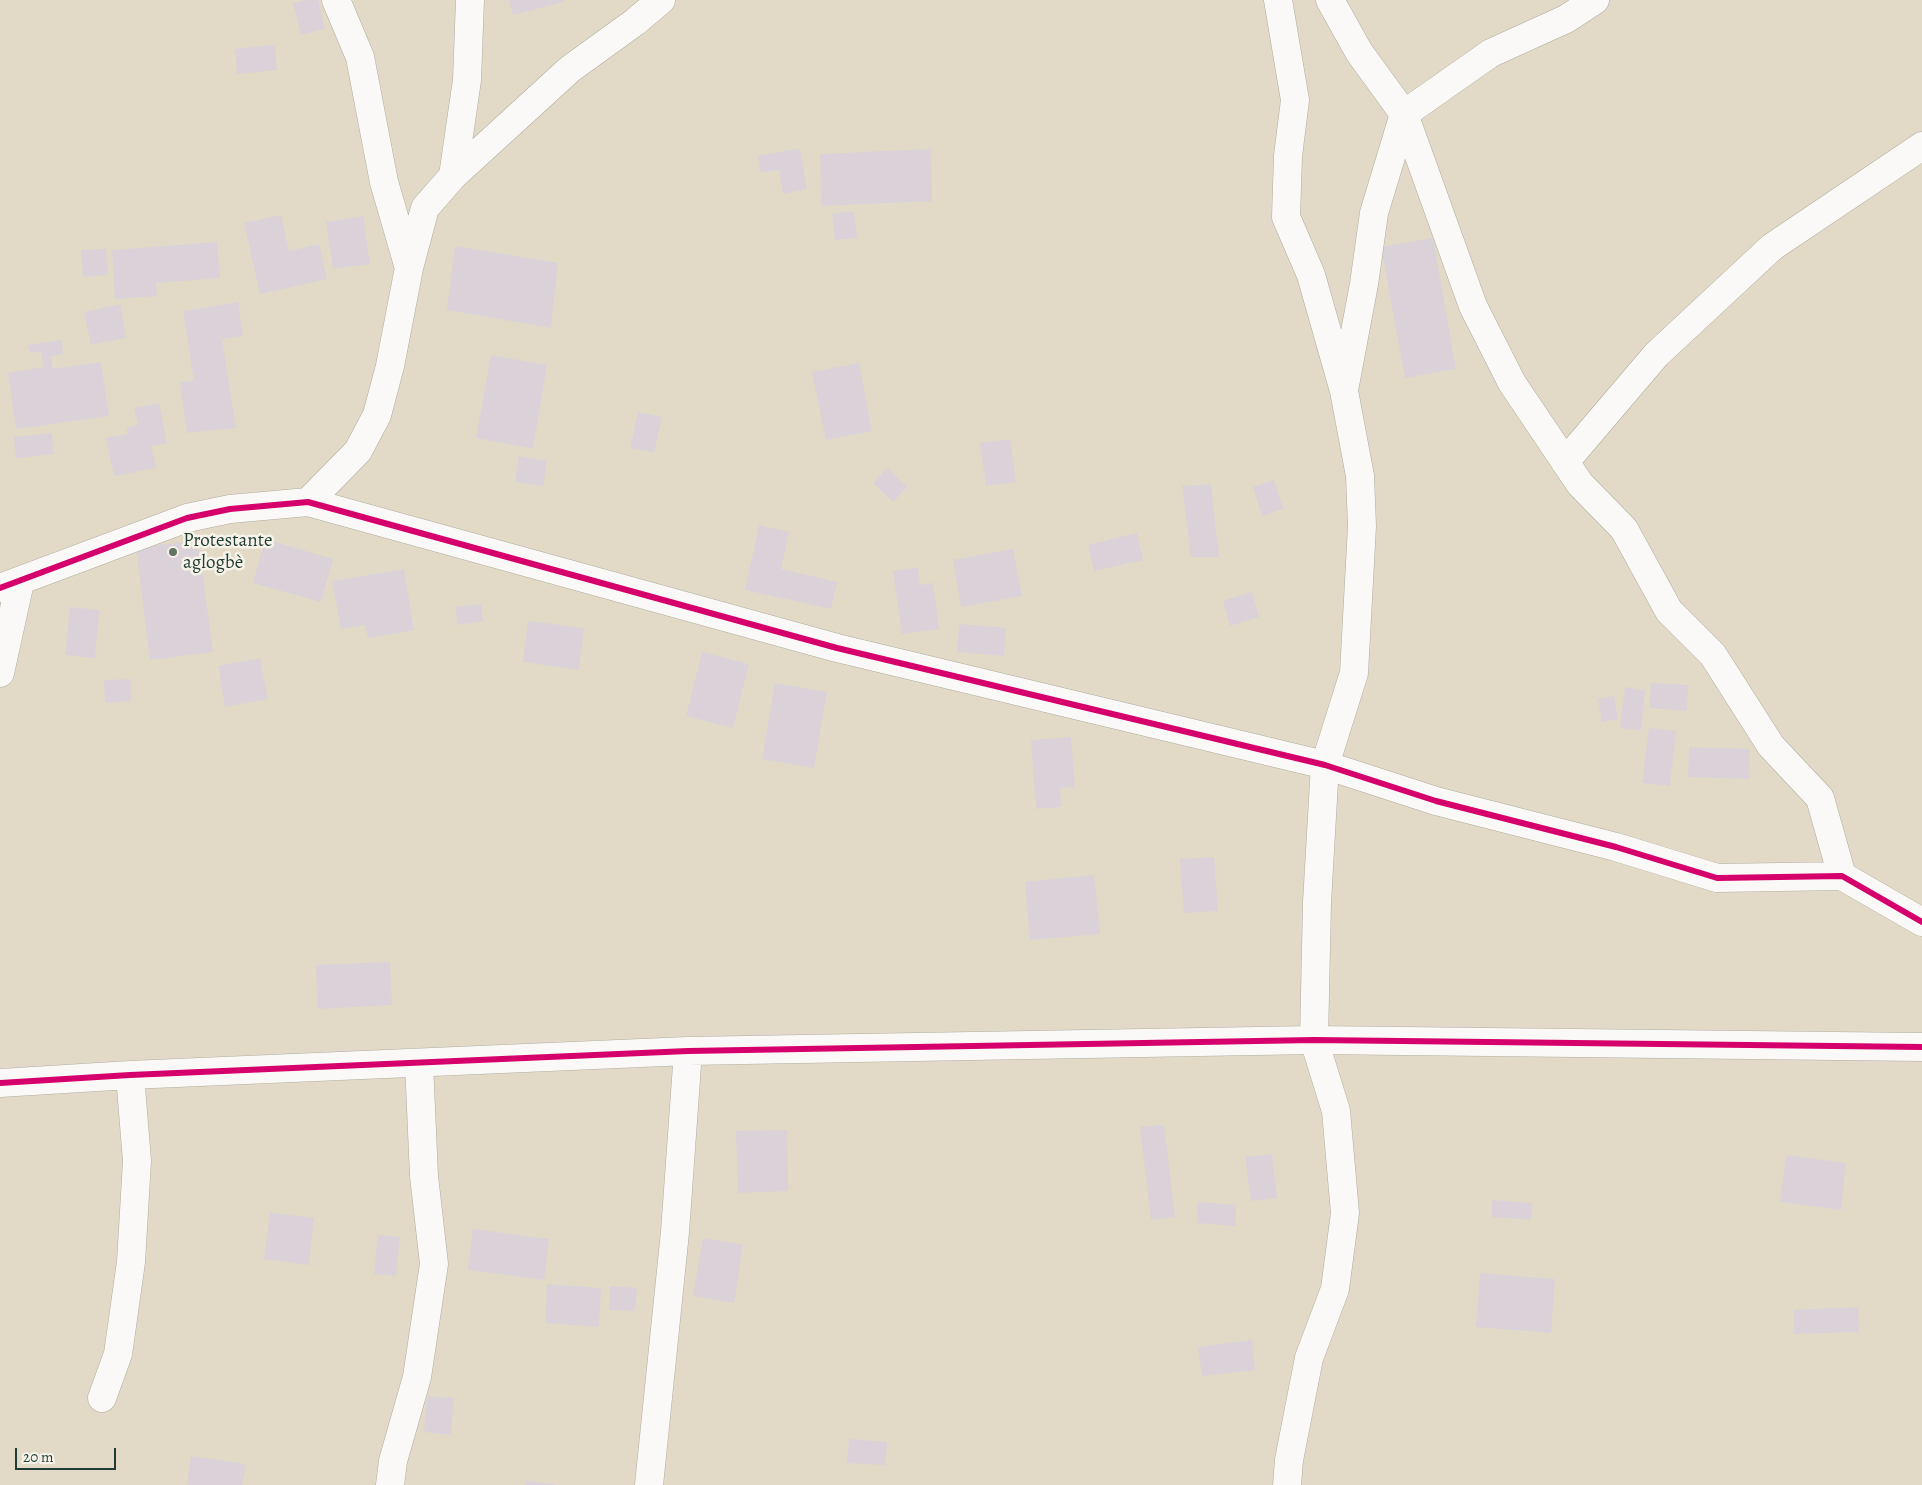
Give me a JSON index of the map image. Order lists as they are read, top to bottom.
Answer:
{
  "places": ["Protestante aglogbè"],
  "scale_bar": "20 m"
}
